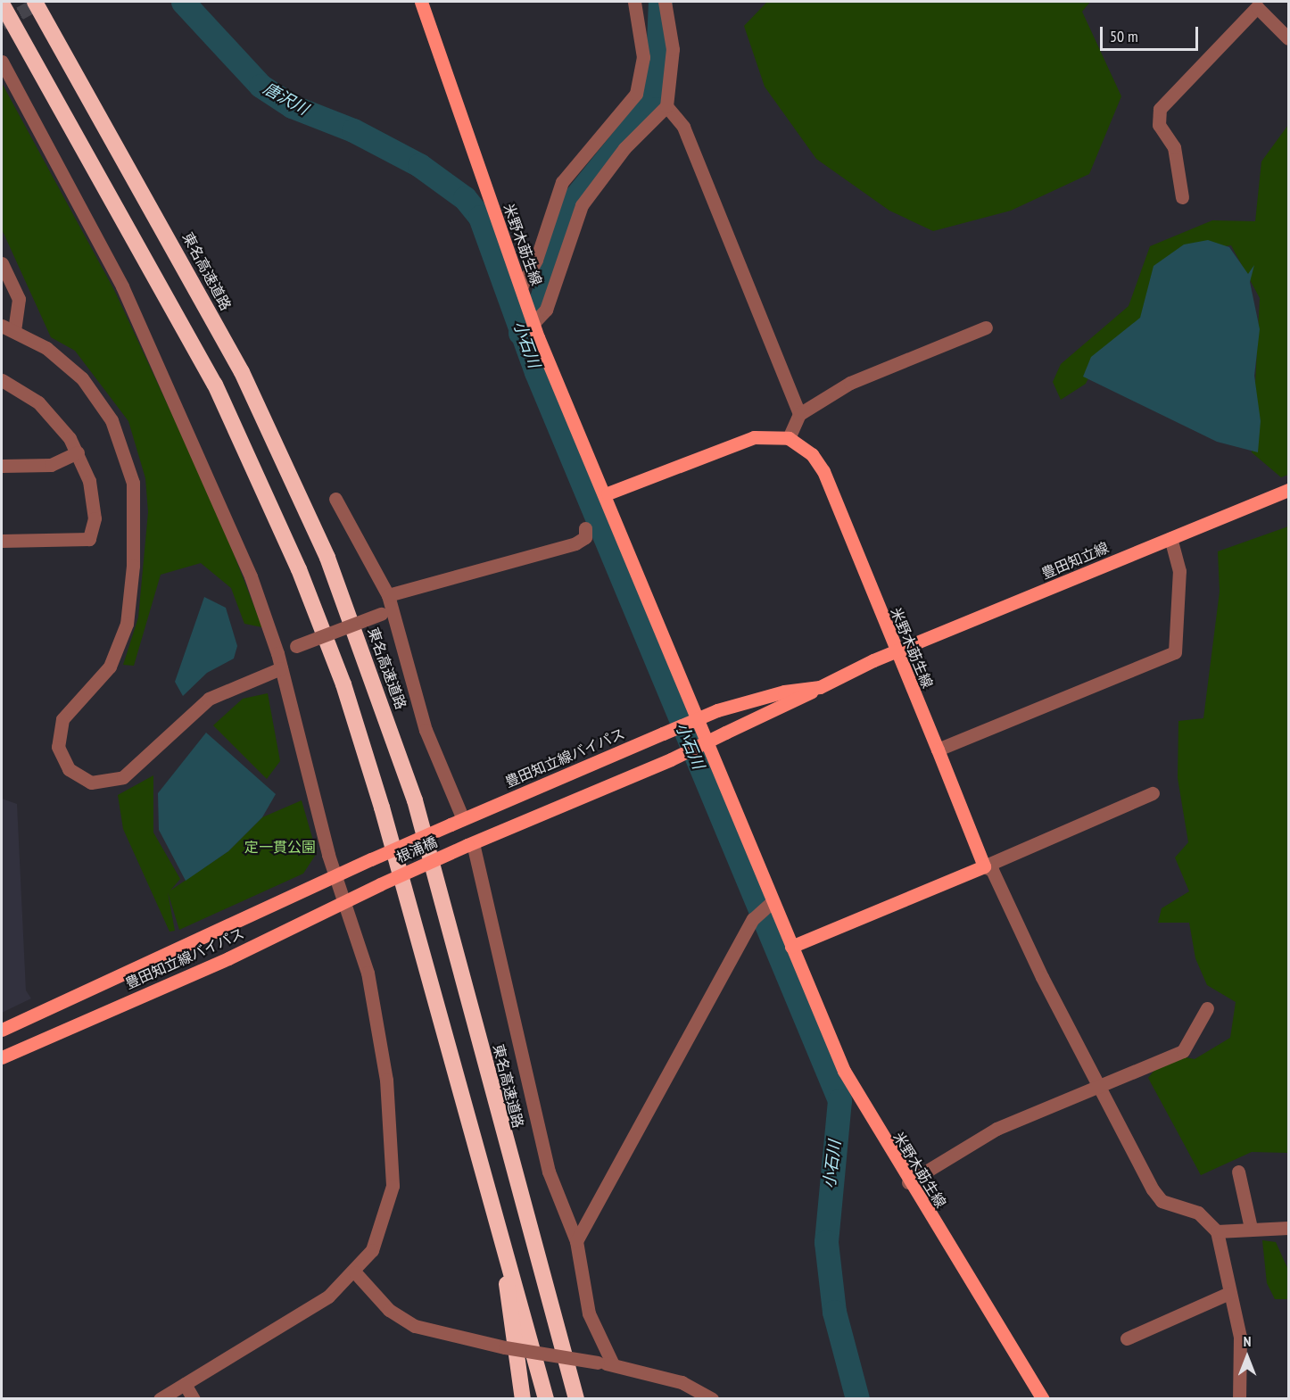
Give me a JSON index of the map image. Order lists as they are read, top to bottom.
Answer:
{
  "streets": {
    "highway": ["東名高速道路"],
    "main road": [
      "米野木莇生線",
      "豊田知立線",
      "豊田知立線バイパス",
      "根浦橋"
    ]
  },
  "crossings": [
    ["米野木莇生線", "豊田知立線"],
    ["豊田知立線", "豊田知立線バイパス"],
    ["豊田知立線", "根浦橋"],
    ["豊田知立線バイパス", "根浦橋"]
  ],
  "water": ["唐沢川", "小石川"],
  "parks": ["定一貫公園"],
  "scale_bar": "50 m",
  "north": "top"
}
